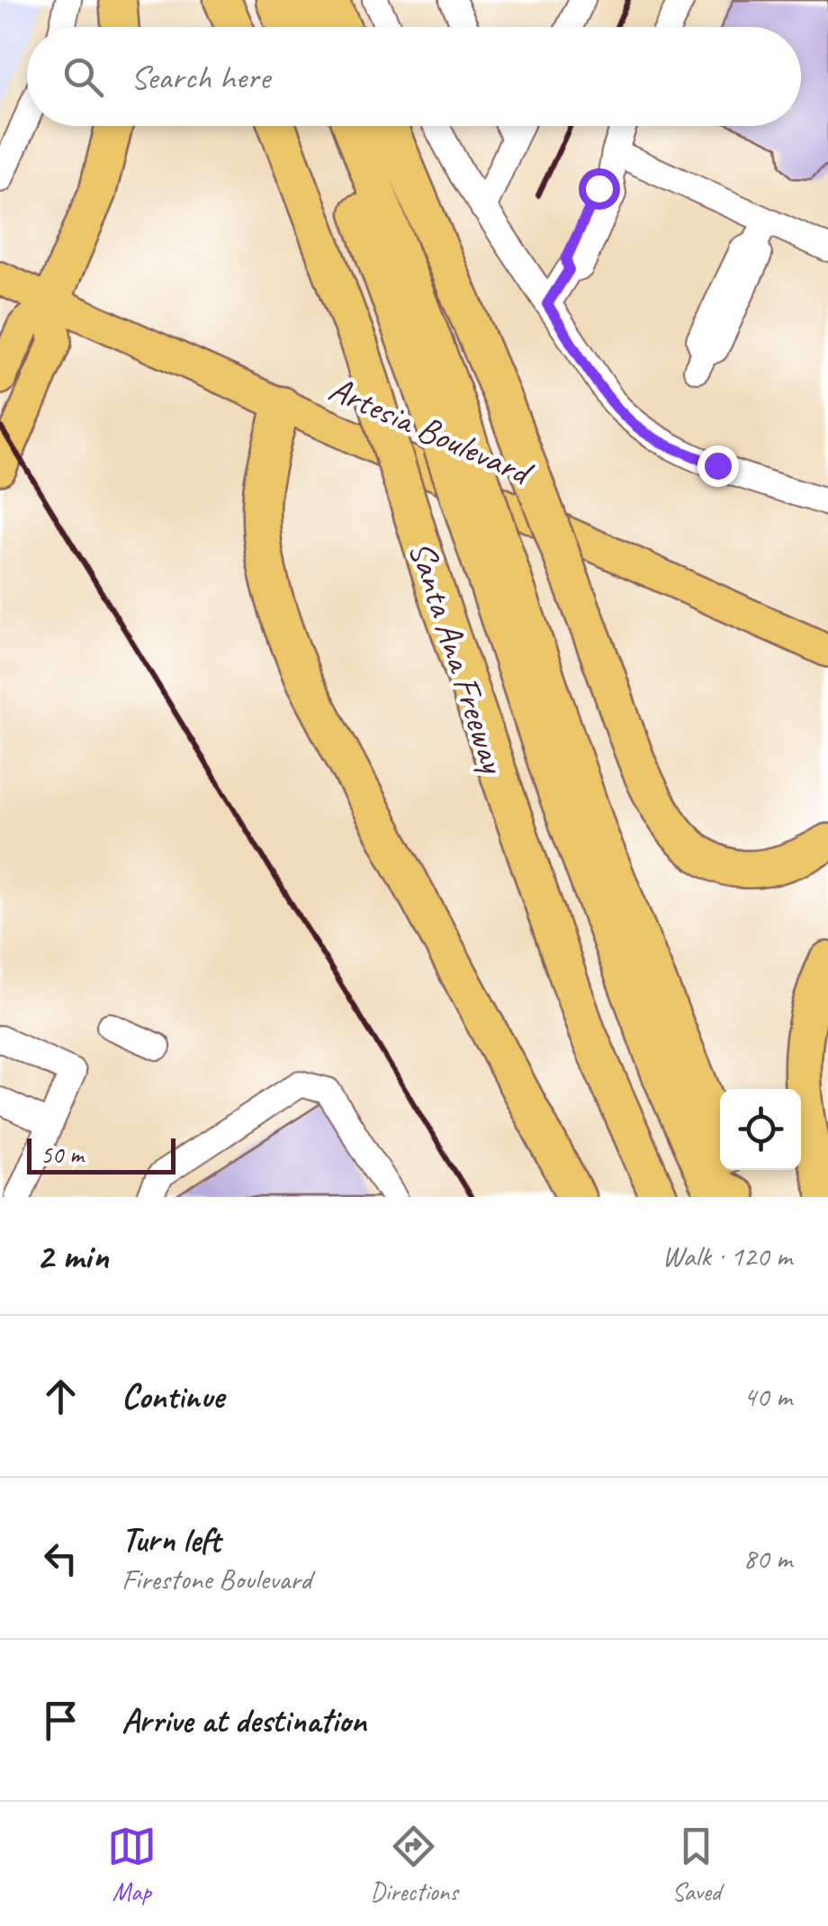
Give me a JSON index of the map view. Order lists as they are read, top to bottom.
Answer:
{
  "streets": {
    "highway": ["Santa Ana Freeway"],
    "main road": ["Artesia Boulevard"]
  },
  "scale_bar": "50 m",
  "page": {
    "search": "Search here",
    "scale": "50 m",
    "heading": ["2 min", "Walk · 120 m"],
    "list": [
      ["Continue", "40 m"],
      ["Turn left", "Firestone Boulevard", "80 m"],
      "Arrive at destination"
    ],
    "nav": ["Map", "Directions", "Saved"]
  }
}
